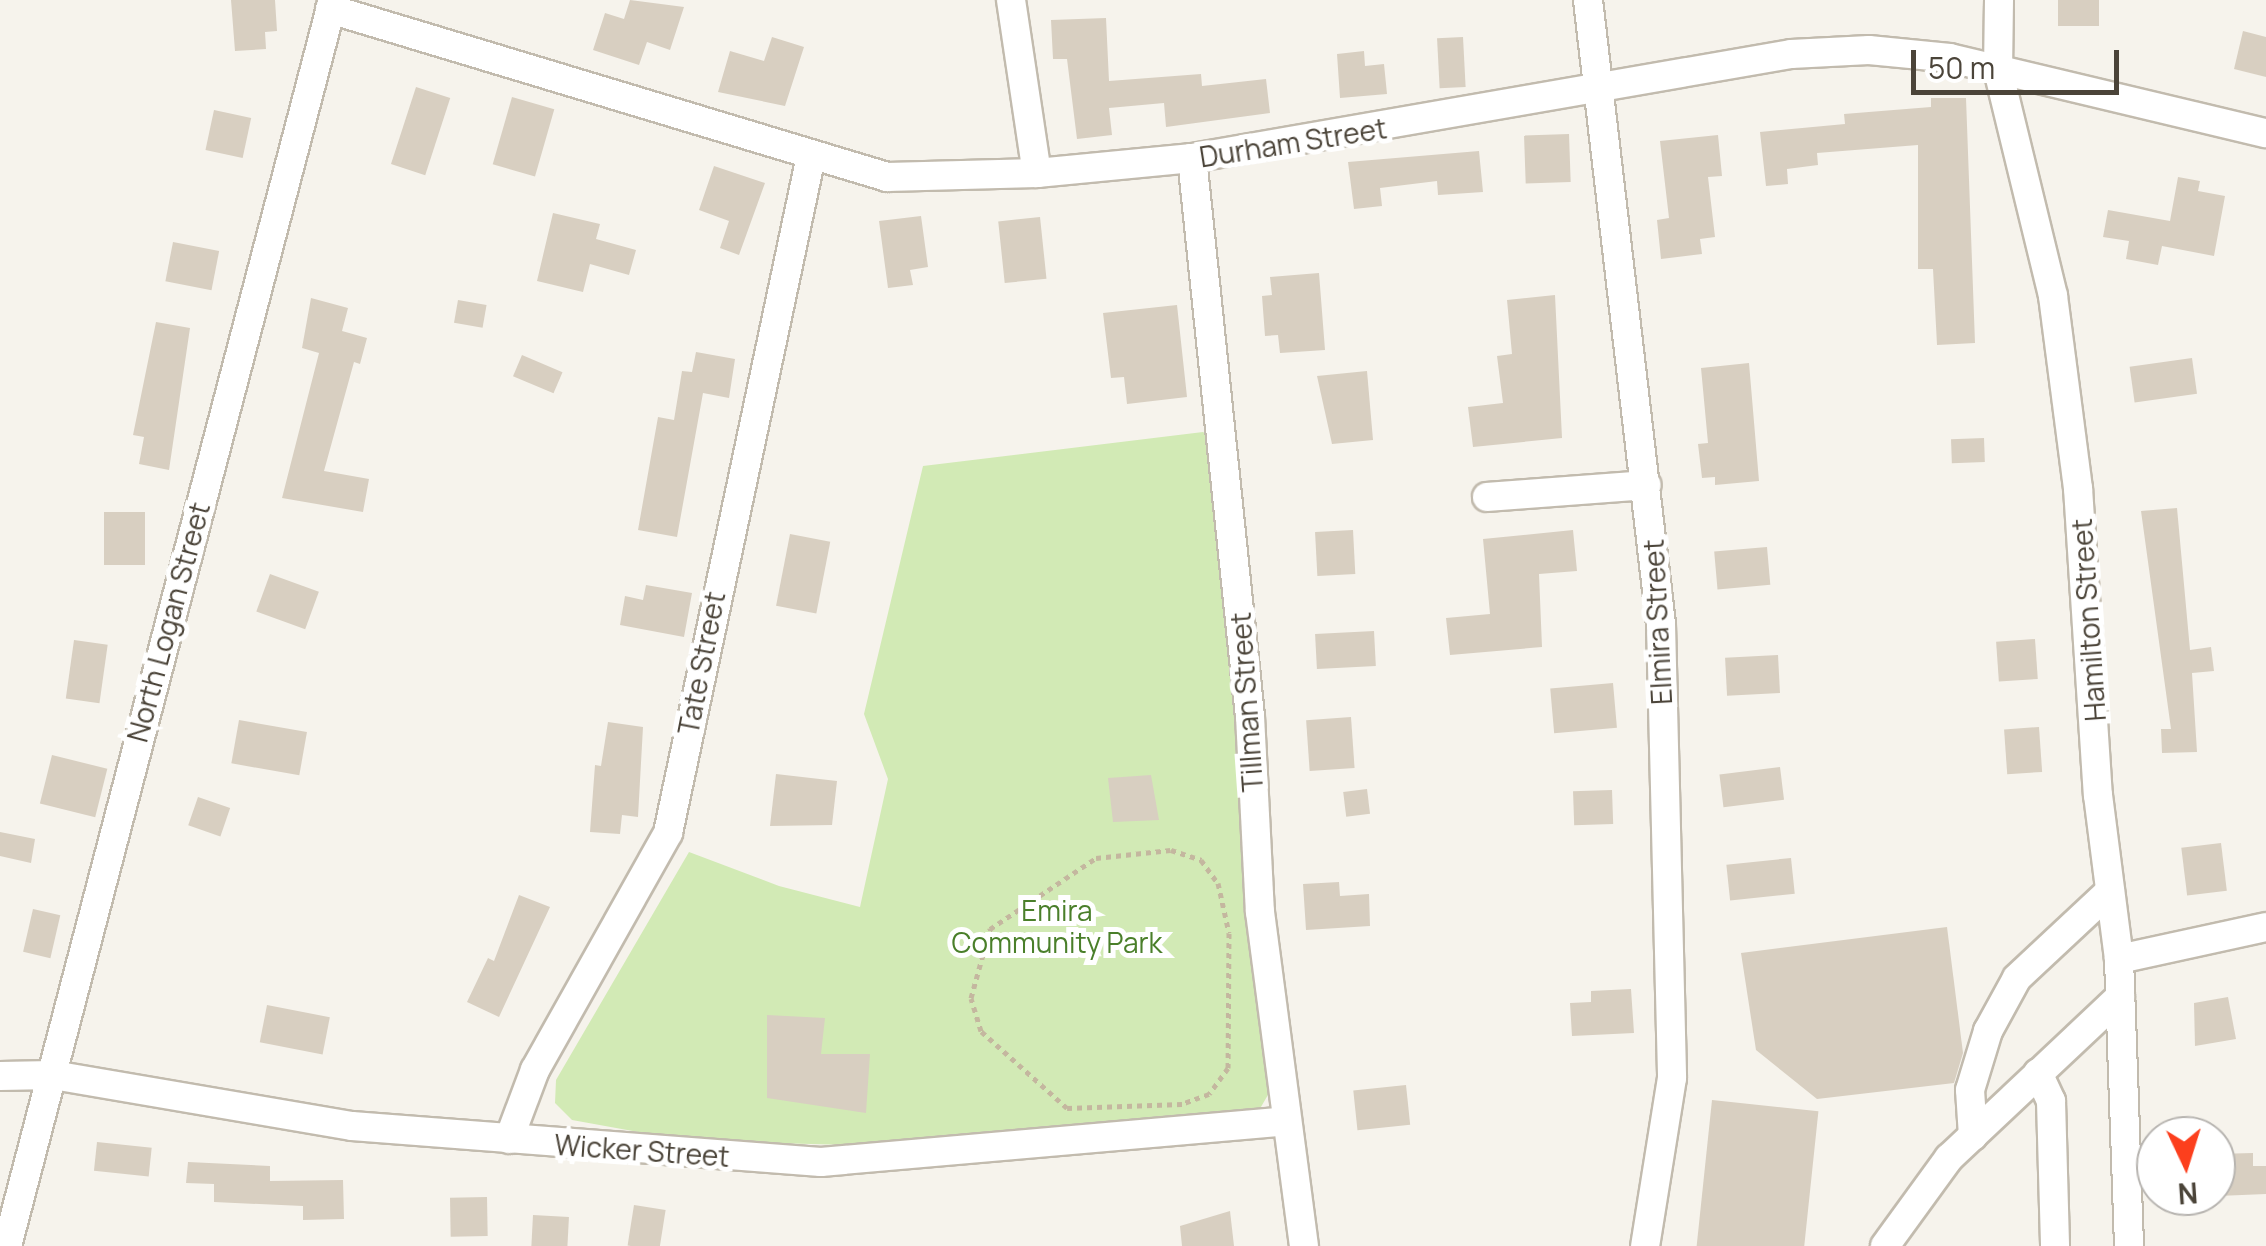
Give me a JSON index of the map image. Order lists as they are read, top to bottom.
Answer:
{
  "streets": {
    "street": [
      "Durham Street",
      "Hamilton Street",
      "North Logan Street",
      "Elmira Street",
      "Tate Street",
      "Tillman Street",
      "Wicker Street"
    ]
  },
  "crossings": [
    ["Durham Street", "Hamilton Street"],
    ["Durham Street", "North Logan Street"],
    ["Durham Street", "Elmira Street"],
    ["Durham Street", "Tate Street"],
    ["Durham Street", "Tillman Street"],
    ["North Logan Street", "Wicker Street"],
    ["Tate Street", "Wicker Street"],
    ["Tillman Street", "Wicker Street"]
  ],
  "parks": ["Emira Community Park"],
  "scale_bar": "50 m",
  "north": "bottom"
}
